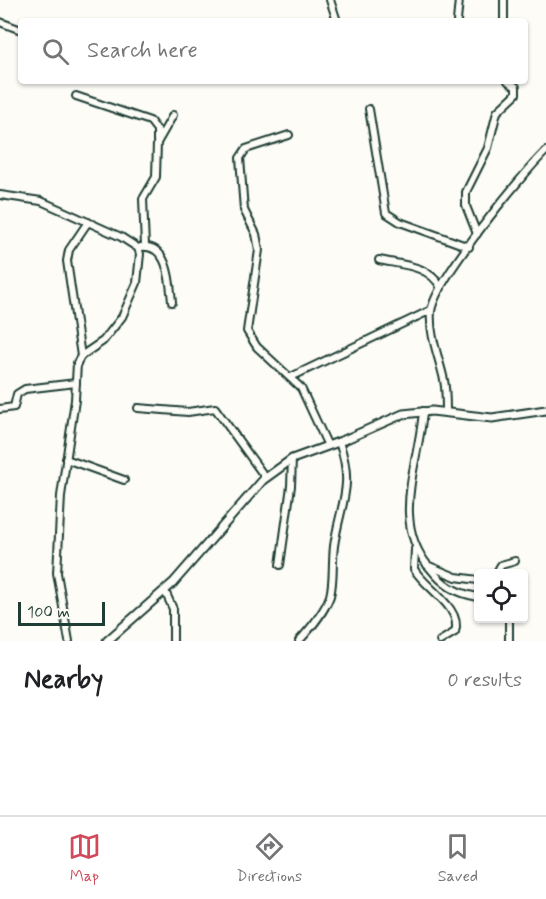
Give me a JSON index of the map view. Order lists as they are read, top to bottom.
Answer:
{
  "scale_bar": "100 m",
  "page": {
    "search": "Search here",
    "scale": "100 m",
    "heading": ["Nearby", "0 results"],
    "nav": ["Map", "Directions", "Saved"]
  }
}
